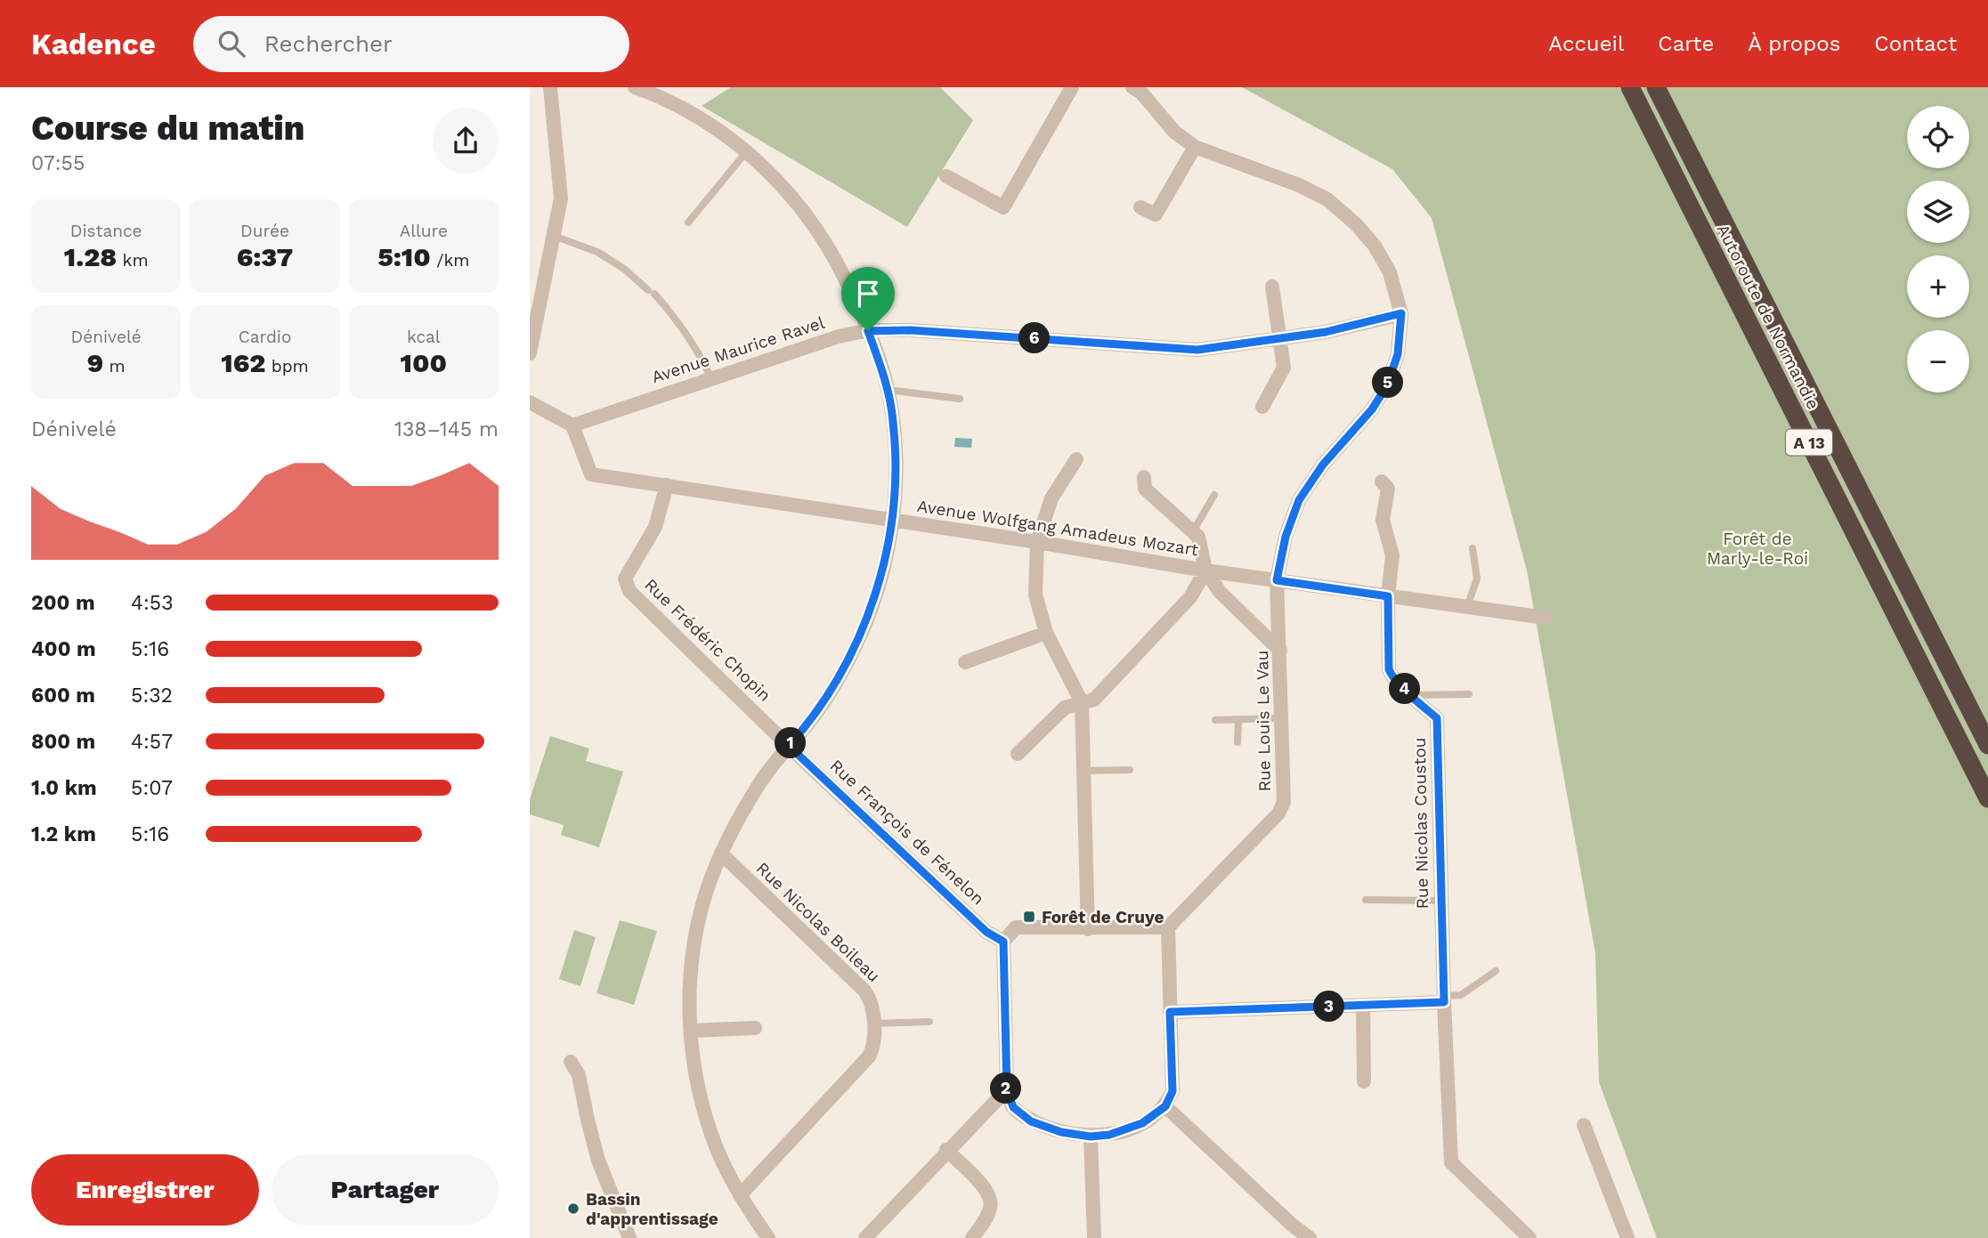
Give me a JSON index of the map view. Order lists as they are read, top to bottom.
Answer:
{
  "streets": {
    "highway": ["Autoroute de Normandie", "A 13"],
    "street": [
      "Avenue Maurice Ravel",
      "Avenue Wolfgang Amadeus Mozart",
      "Rue Frédéric Chopin",
      "Rue Louis Le Vau",
      "Rue Nicolas Coustou",
      "Rue François de Fénelon",
      "Rue Nicolas Boileau"
    ]
  },
  "crossings": [
    ["Avenue Maurice Ravel", "Avenue Wolfgang Amadeus Mozart"],
    ["Avenue Maurice Ravel", "Rue Louis Le Vau"],
    ["Avenue Wolfgang Amadeus Mozart", "Rue Frédéric Chopin"],
    ["Avenue Wolfgang Amadeus Mozart", "Rue Louis Le Vau"],
    ["Avenue Wolfgang Amadeus Mozart", "Rue Nicolas Coustou"],
    ["Rue Frédéric Chopin", "Rue François de Fénelon"],
    ["Rue Louis Le Vau", "Rue François de Fénelon"]
  ],
  "parks": ["Forêt de Marly-le-Roi"],
  "places": {
    "transit": ["Forêt de Cruye"],
    "other": ["Bassin d'apprentissage"]
  },
  "page": {
    "header": "Kadence",
    "search": "Rechercher",
    "nav": [
      "Accueil",
      "Carte",
      "À propos",
      "Contact"
    ],
    "heading": ["Course du matin", "07:55"],
    "map_buttons": ["+", "−"],
    "stats": [
      ["Distance", "1.28 km"],
      ["Durée", "6:37"],
      ["Allure", "5:10 /km"],
      ["Dénivelé", "9 m"],
      ["Cardio", "162 bpm"],
      ["kcal", "100"]
    ],
    "pins": [
      "6",
      "5",
      "4",
      "1",
      "3",
      "2"
    ],
    "chart": ["Dénivelé", "138–145 m"],
    "list": [
      {
        "name": "200 m",
        "note": "4:53"
      },
      {
        "name": "400 m",
        "note": "5:16"
      },
      {
        "name": "600 m",
        "note": "5:32"
      },
      {
        "name": "800 m",
        "note": "4:57"
      },
      {
        "name": "1.0 km",
        "note": "5:07"
      },
      {
        "name": "1.2 km",
        "note": "5:16"
      }
    ],
    "buttons": ["Enregistrer", "Partager"]
  }
}
